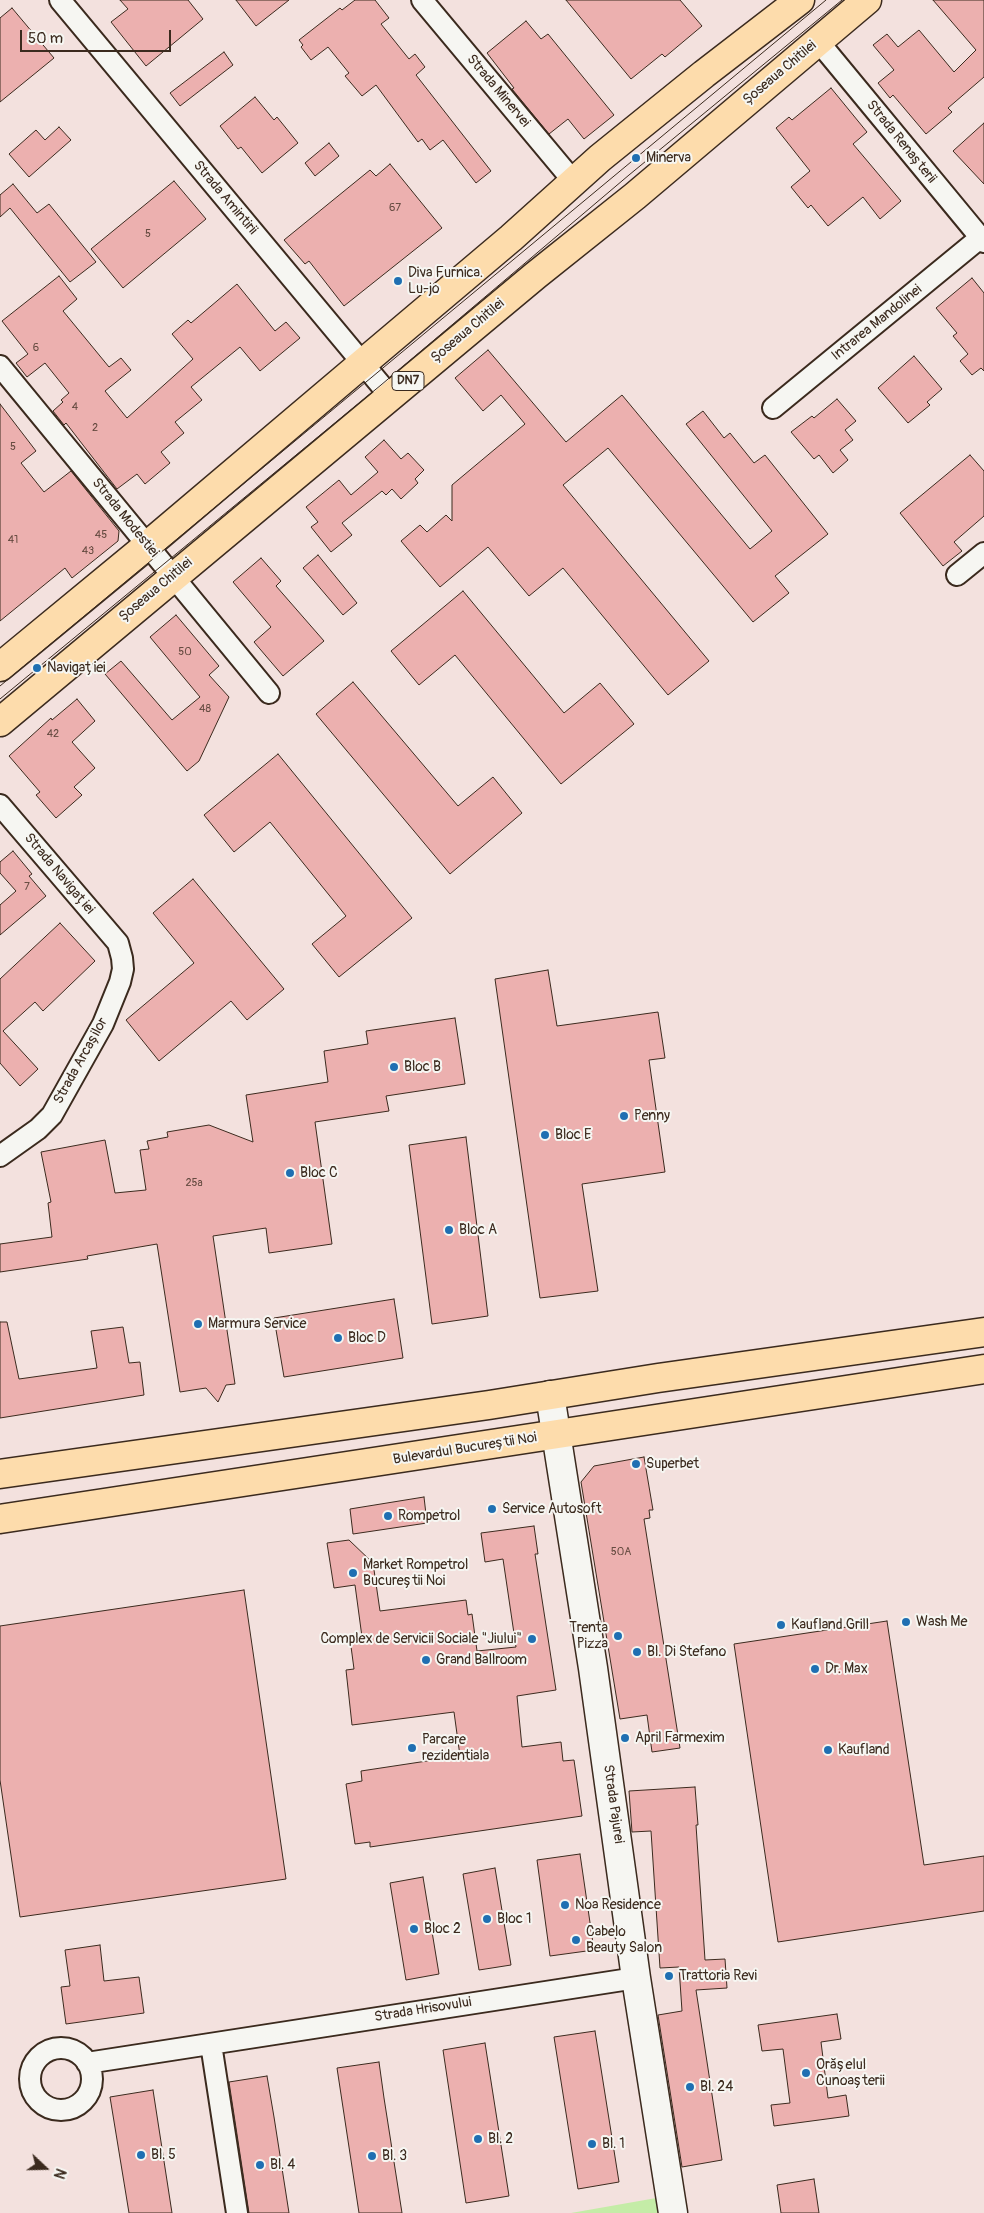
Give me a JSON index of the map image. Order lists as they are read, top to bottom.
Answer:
{
  "streets": {
    "main road": ["Șoseaua Chitilei", "DN7", "Bulevardul Bucureștii Noi"],
    "street": [
      "Strada Minervei",
      "Strada Renașterii",
      "Strada Amintirii",
      "Intrarea Mandolinei",
      "Strada Modestiei",
      "Strada Navigației",
      "Strada Arcașilor",
      "Strada Pajurei",
      "Strada Hrisovului"
    ]
  },
  "crossings": [
    ["Șoseaua Chitilei", "Strada Renașterii"],
    ["Șoseaua Chitilei", "Strada Amintirii"],
    ["Șoseaua Chitilei", "Strada Modestiei"],
    ["Strada Renașterii", "Intrarea Mandolinei"],
    ["Strada Navigației", "Strada Arcașilor"],
    ["Bulevardul Bucureștii Noi", "Strada Pajurei"],
    ["Strada Pajurei", "Strada Hrisovului"]
  ],
  "places": [
    "Minerva",
    "Diva Furnica. Lu-jo",
    "Navigației",
    "Bloc B",
    "Penny",
    "Bloc E",
    "Bloc C",
    "Bloc A",
    "Marmura Service",
    "Bloc D",
    "Superbet",
    "Service Autosoft",
    "Rompetrol",
    "Market Rompetrol Bucureștii Noi",
    "Wash Me",
    "Kaufland Grill",
    "Trenta Pizza",
    "Complex de Servicii Sociale \"Jiului\"",
    "Bl. Di Stefano",
    "Grand Ballroom",
    "Dr. Max",
    "April Farmexim",
    "Parcare rezidentiala",
    "Kaufland",
    "Noa Residence",
    "Bloc 1",
    "Bloc 2",
    "Cabelo Beauty Salon",
    "Trattoria Revi",
    "Orășelul Cunoașterii",
    "Bl. 24",
    "Bl. 2",
    "Bl. 1",
    "Bl. 5",
    "Bl. 3",
    "Bl. 4"
  ],
  "house_numbers": [
    "67",
    "5",
    "6",
    "4",
    "2",
    "5",
    "45",
    "41",
    "43",
    "50",
    "48",
    "42",
    "7",
    "25a",
    "50A"
  ],
  "scale_bar": "50 m",
  "north": "right"
}
